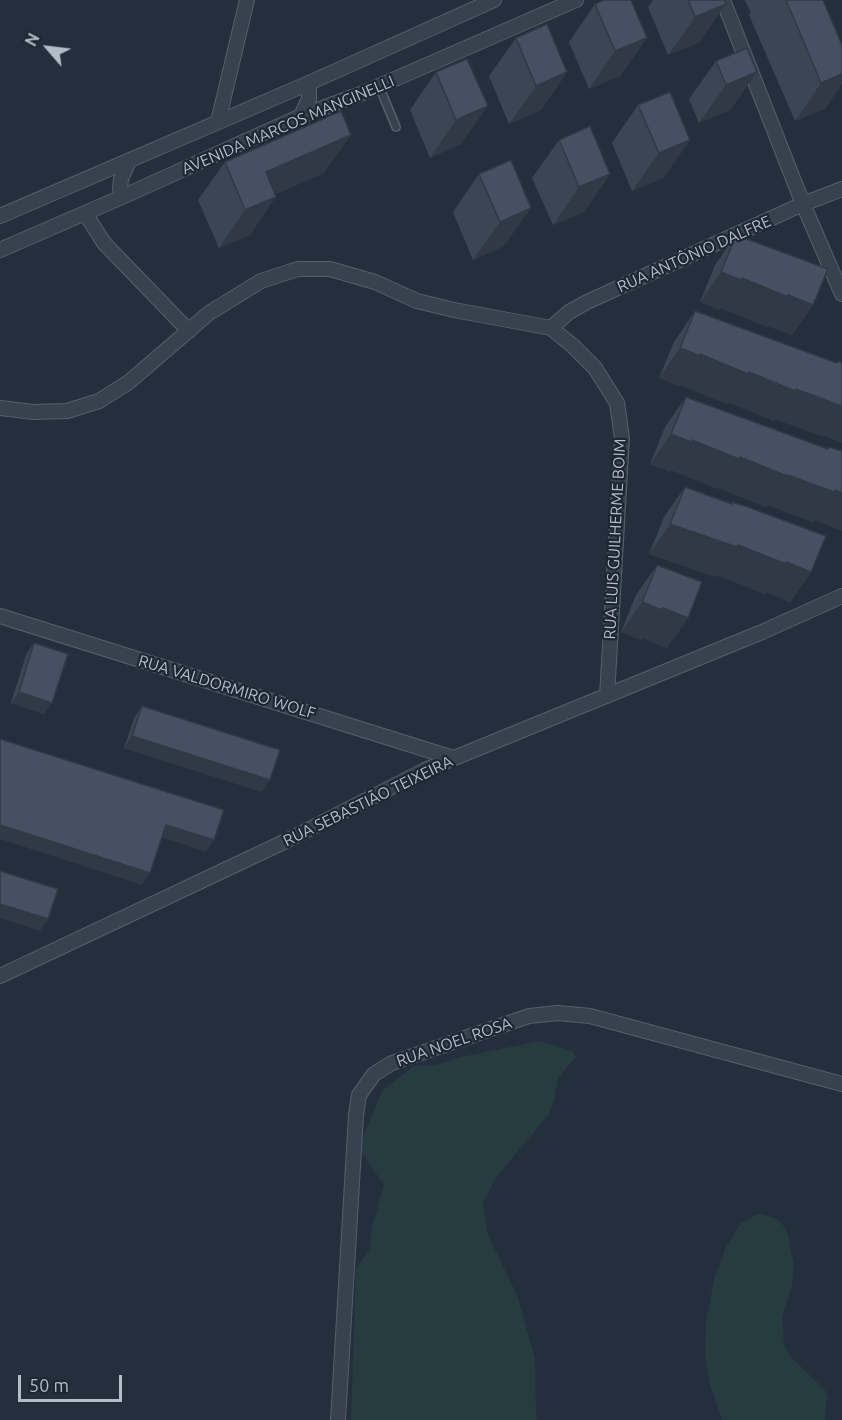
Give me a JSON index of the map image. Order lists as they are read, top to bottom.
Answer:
{
  "streets": {
    "street": [
      "AVENIDA MARCOS MANGINELLI",
      "RUA ANTÔNIO DALFRE",
      "RUA LUIS GUILHERME BOIM",
      "RUA VALDORMIRO WOLF",
      "RUA SEBASTIÃO TEIXEIRA",
      "RUA NOEL ROSA"
    ]
  },
  "crossings": [
    ["RUA ANTÔNIO DALFRE", "RUA LUIS GUILHERME BOIM"],
    ["RUA LUIS GUILHERME BOIM", "RUA SEBASTIÃO TEIXEIRA"],
    ["RUA VALDORMIRO WOLF", "RUA SEBASTIÃO TEIXEIRA"]
  ],
  "scale_bar": "50 m",
  "north": "top left"
}
